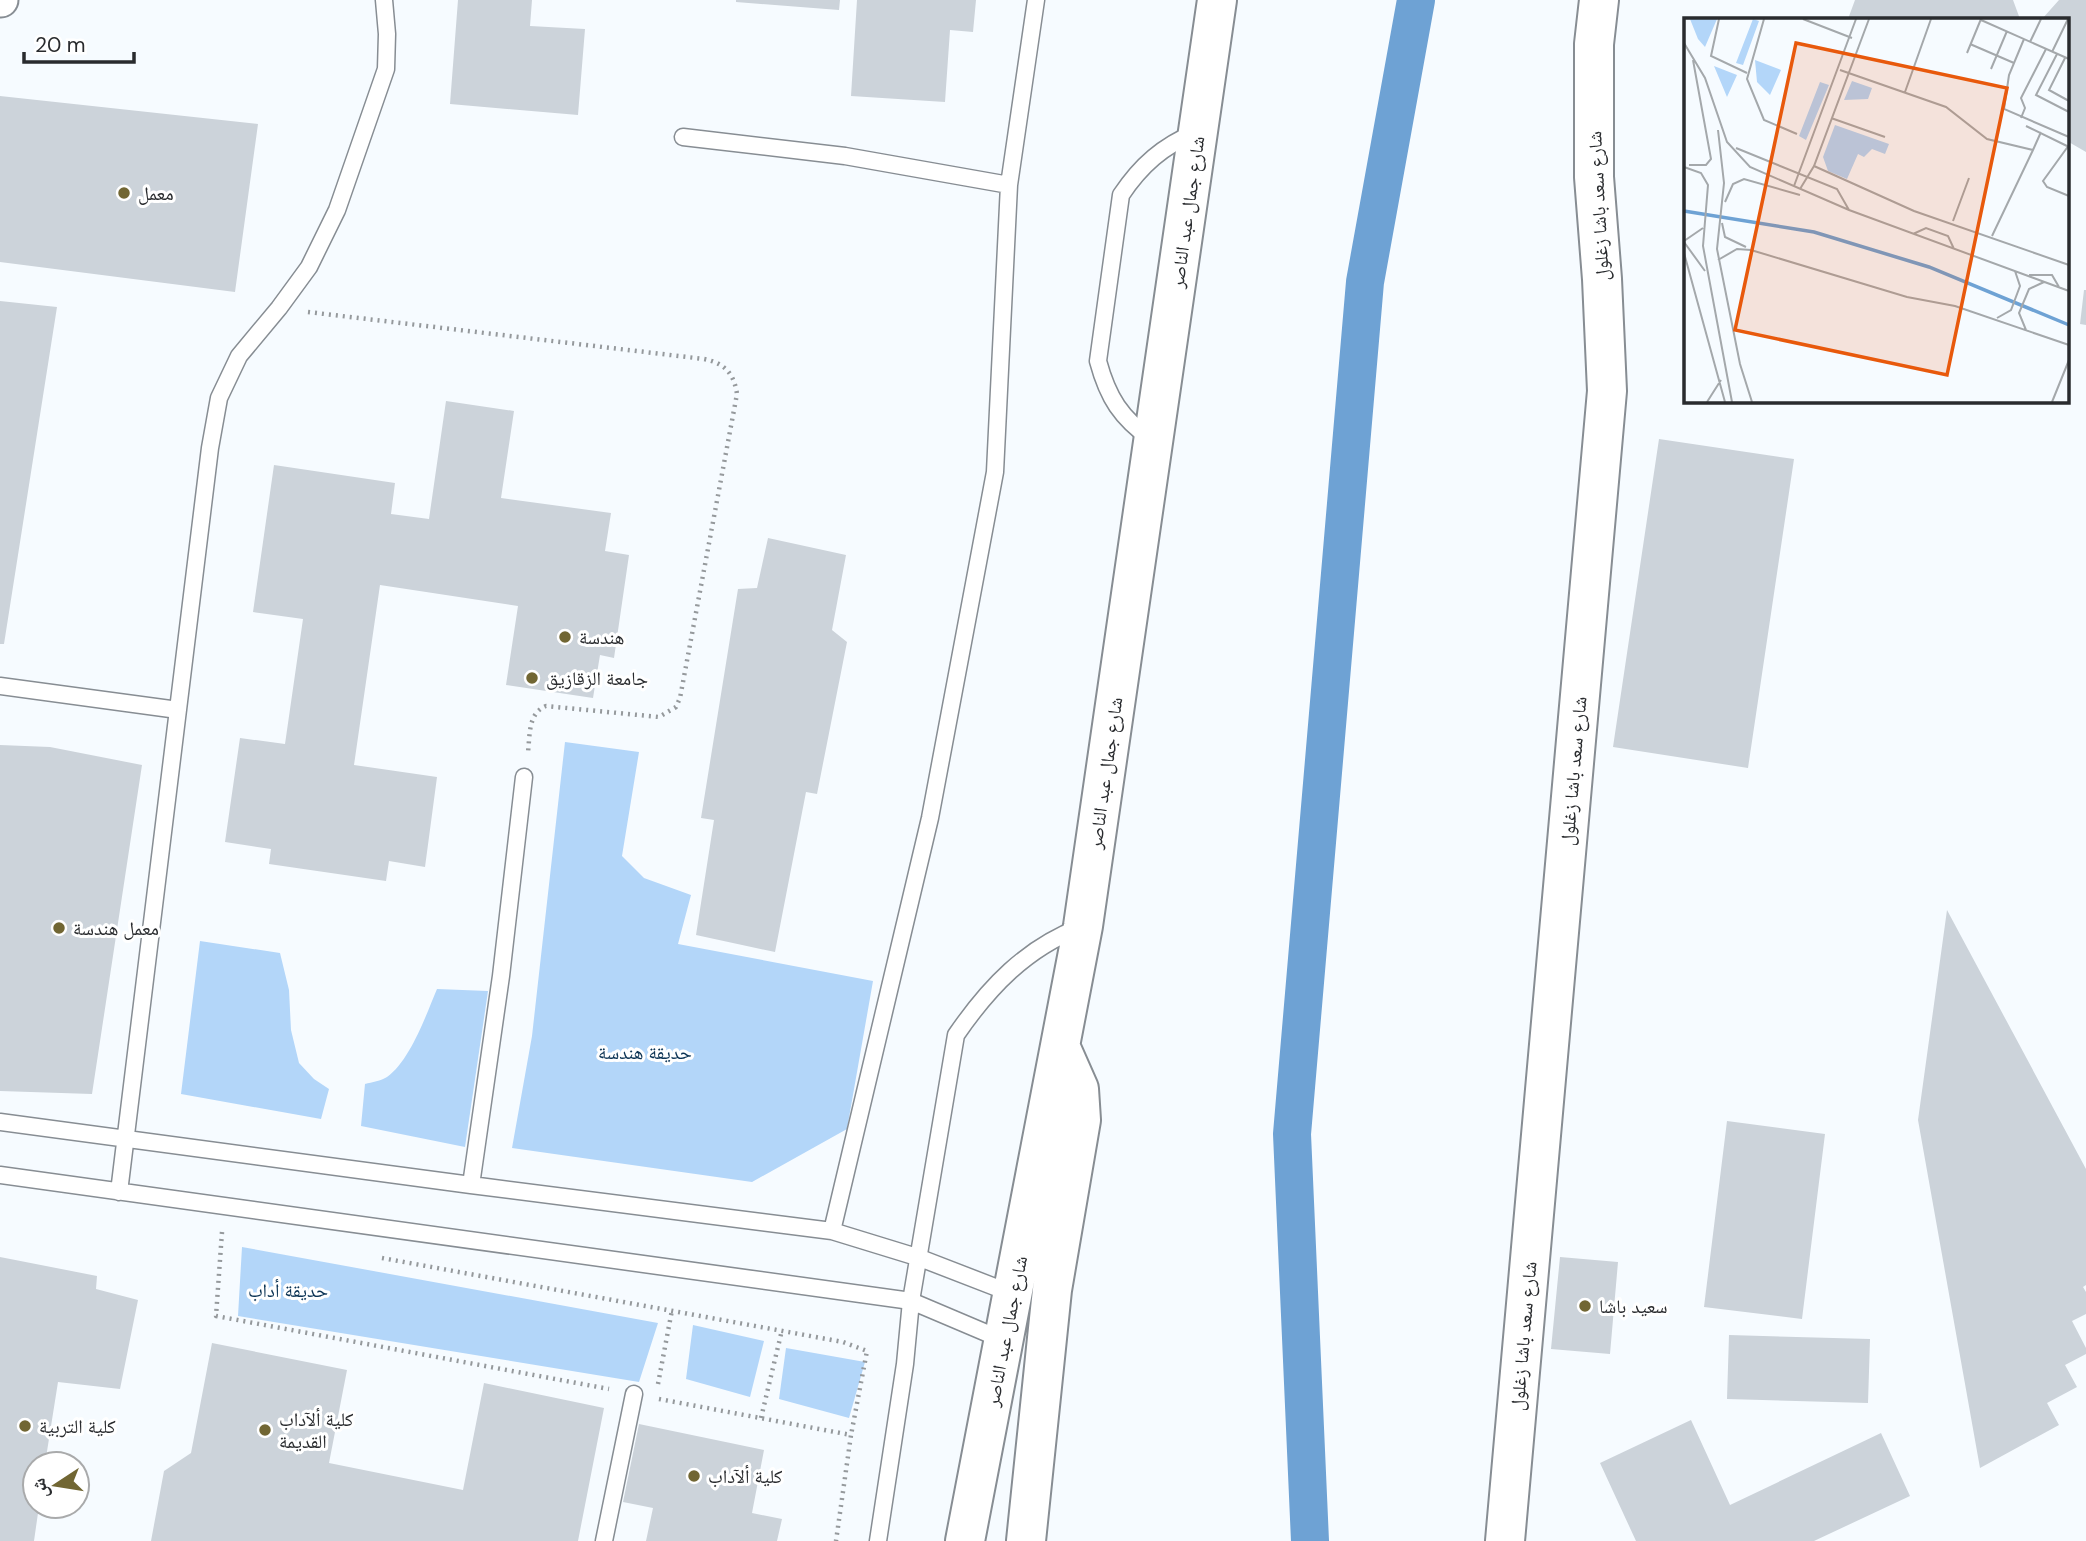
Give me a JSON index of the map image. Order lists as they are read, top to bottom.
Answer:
{
  "streets": {
    "highway": ["شارع سعد باشا زغلول", "شارع جمال عبد الناصر"]
  },
  "parks": ["حديقة هندسة", "حديقة أداب"],
  "places": [
    "معمل",
    "هندسة",
    "جامعة الزقازيق",
    "معمل هندسة",
    "سعيد باشا",
    "كلية التربية",
    "كلية ألآداب القديمة",
    "كلية ألآداب"
  ],
  "scale_bar": "20 m",
  "north": "left"
}
